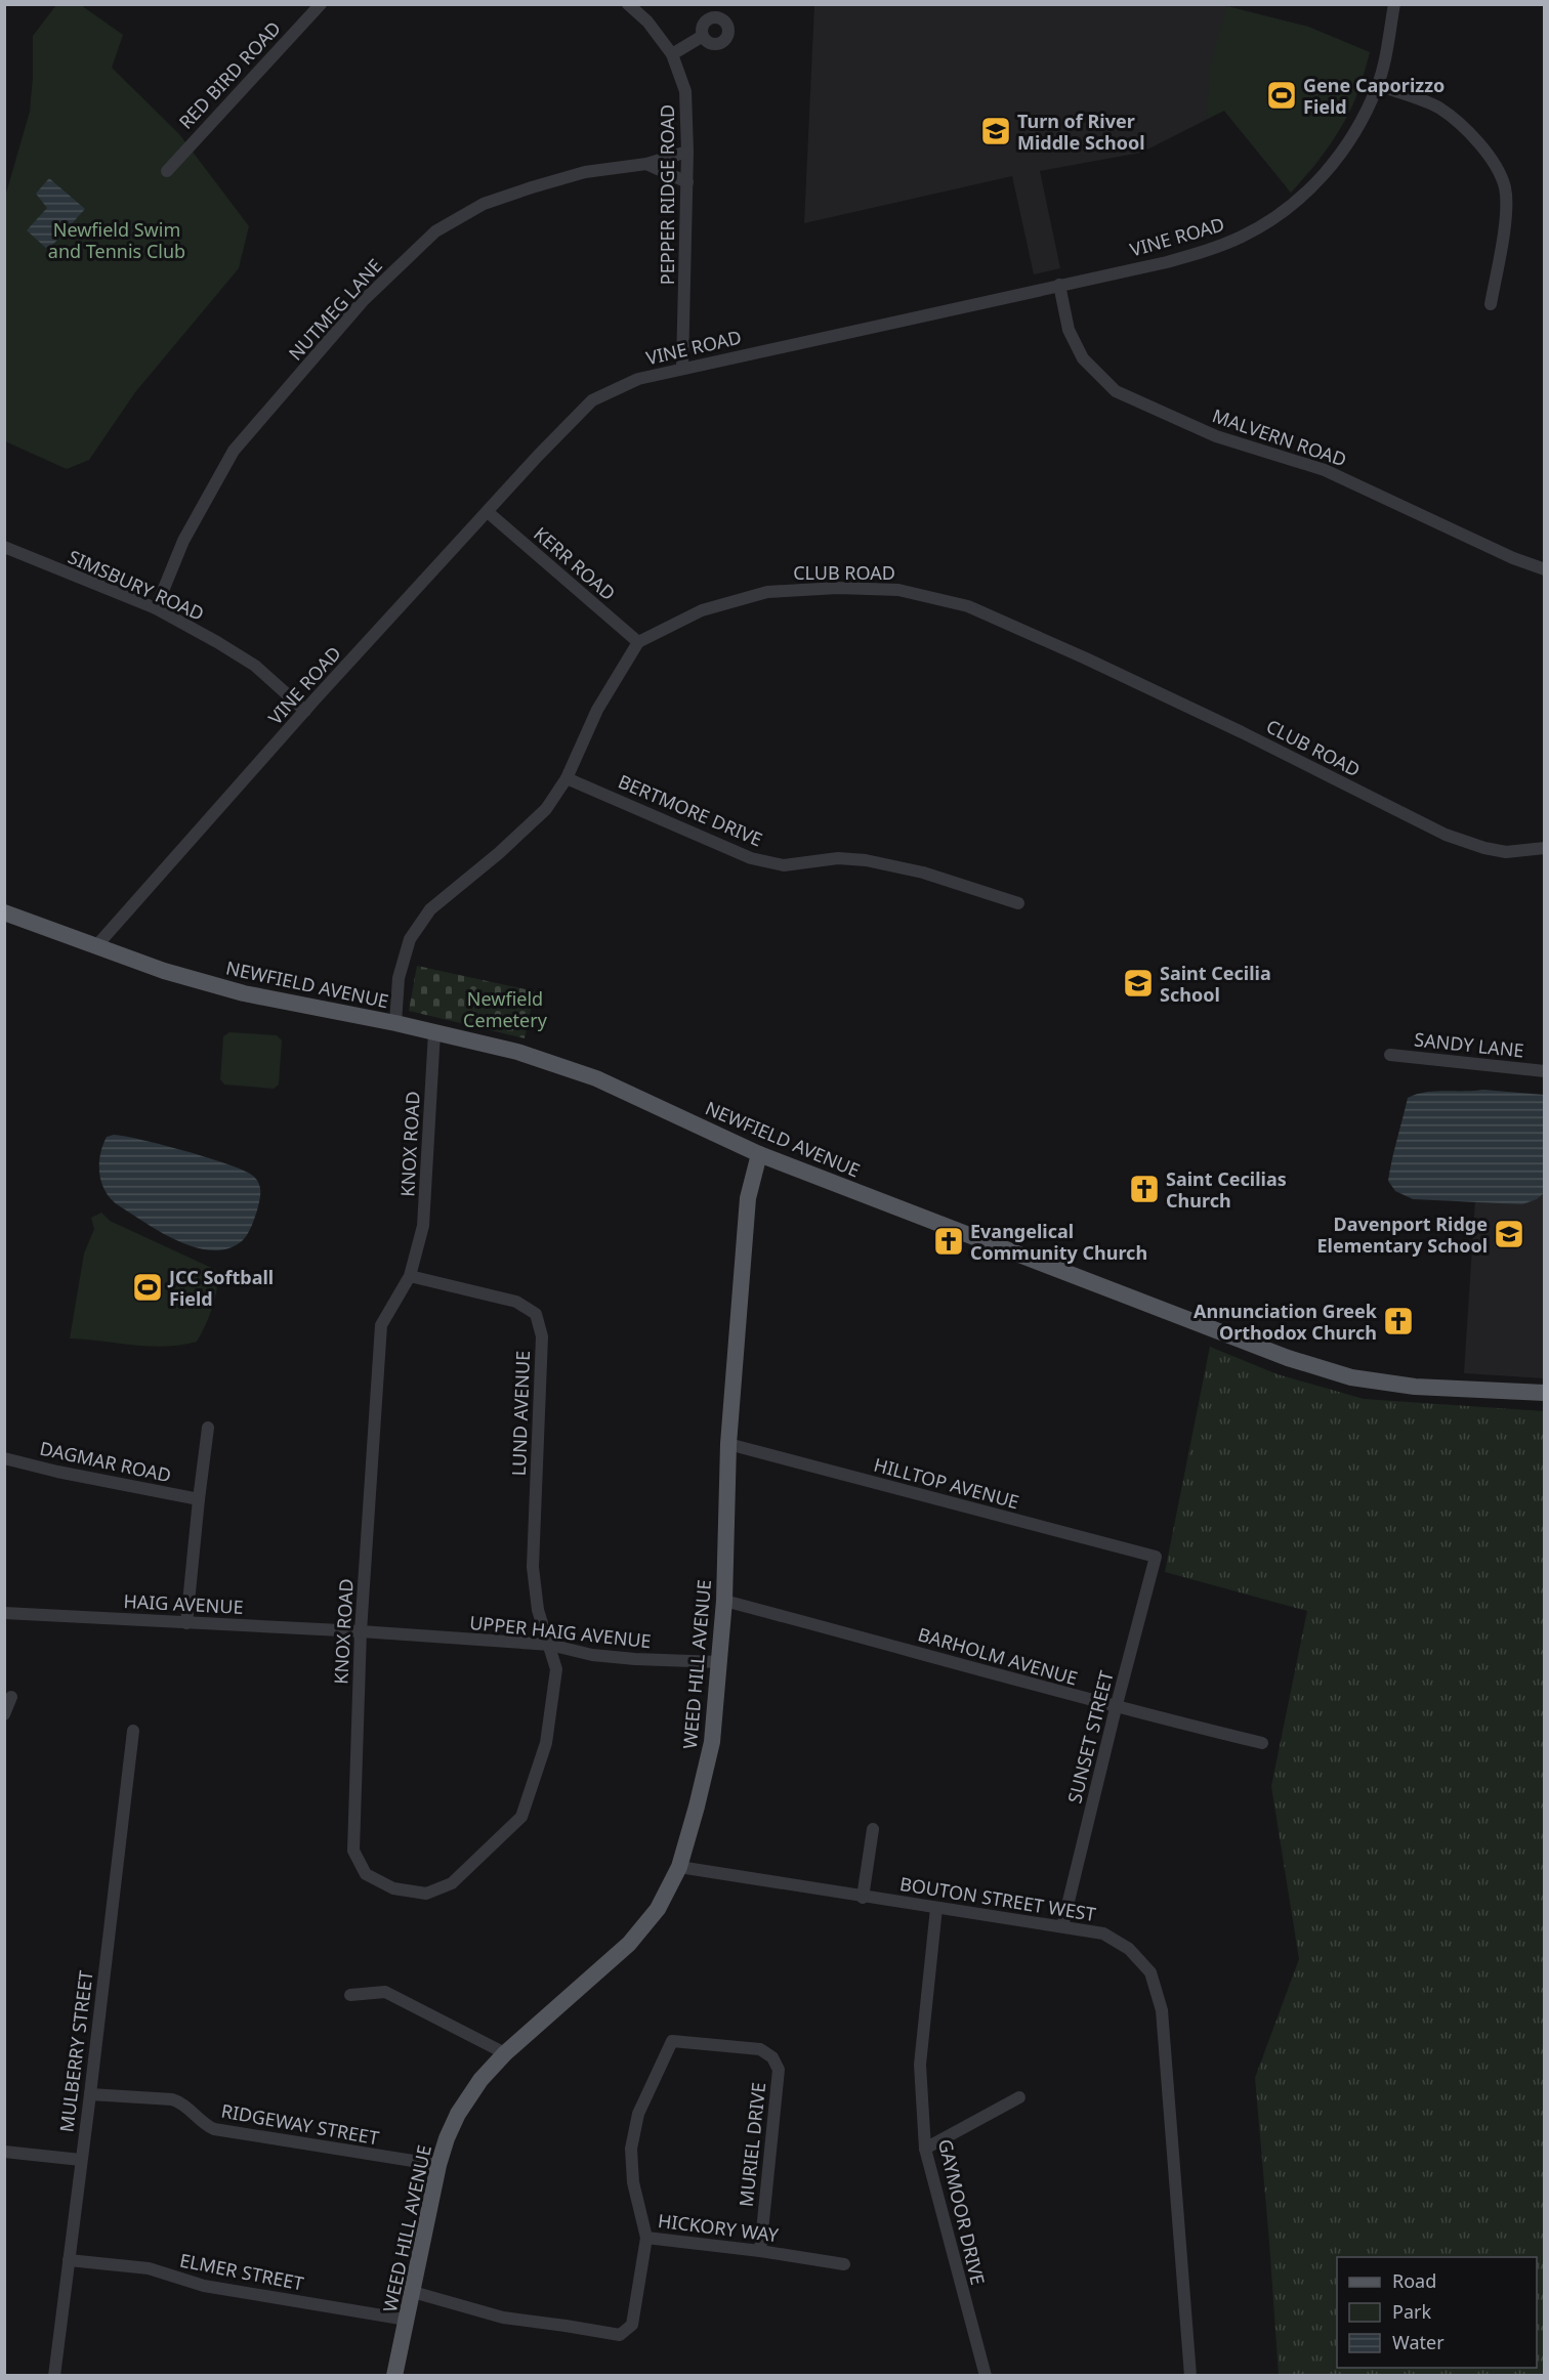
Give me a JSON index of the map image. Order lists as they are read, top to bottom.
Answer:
{
  "streets": {
    "main road": ["NEWFIELD AVENUE", "WEED HILL AVENUE"],
    "street": [
      "RED BIRD ROAD",
      "PEPPER RIDGE ROAD",
      "VINE ROAD",
      "NUTMEG LANE",
      "MALVERN ROAD",
      "KERR ROAD",
      "CLUB ROAD",
      "SIMSBURY ROAD",
      "BERTMORE DRIVE",
      "SANDY LANE",
      "KNOX ROAD",
      "LUND AVENUE",
      "DAGMAR ROAD",
      "HILLTOP AVENUE",
      "HAIG AVENUE",
      "UPPER HAIG AVENUE",
      "BARHOLM AVENUE",
      "SUNSET STREET",
      "BOUTON STREET WEST",
      "MULBERRY STREET",
      "RIDGEWAY STREET",
      "MURIEL DRIVE",
      "GAYMOOR DRIVE",
      "HICKORY WAY",
      "ELMER STREET"
    ]
  },
  "crossings": [
    ["PEPPER RIDGE ROAD", "VINE ROAD"],
    ["PEPPER RIDGE ROAD", "NUTMEG LANE"],
    ["VINE ROAD", "MALVERN ROAD"],
    ["VINE ROAD", "KERR ROAD"],
    ["VINE ROAD", "SIMSBURY ROAD"],
    ["VINE ROAD", "NEWFIELD AVENUE"],
    ["NUTMEG LANE", "SIMSBURY ROAD"],
    ["KERR ROAD", "CLUB ROAD"],
    ["NEWFIELD AVENUE", "KNOX ROAD"],
    ["NEWFIELD AVENUE", "WEED HILL AVENUE"],
    ["KNOX ROAD", "LUND AVENUE"],
    ["KNOX ROAD", "HAIG AVENUE"],
    ["KNOX ROAD", "UPPER HAIG AVENUE"],
    ["LUND AVENUE", "UPPER HAIG AVENUE"],
    ["HILLTOP AVENUE", "WEED HILL AVENUE"],
    ["HILLTOP AVENUE", "SUNSET STREET"],
    ["HAIG AVENUE", "UPPER HAIG AVENUE"],
    ["UPPER HAIG AVENUE", "WEED HILL AVENUE"],
    ["BARHOLM AVENUE", "WEED HILL AVENUE"],
    ["BARHOLM AVENUE", "SUNSET STREET"],
    ["WEED HILL AVENUE", "BOUTON STREET WEST"],
    ["WEED HILL AVENUE", "RIDGEWAY STREET"],
    ["WEED HILL AVENUE", "HICKORY WAY"],
    ["WEED HILL AVENUE", "ELMER STREET"],
    ["SUNSET STREET", "BOUTON STREET WEST"],
    ["BOUTON STREET WEST", "GAYMOOR DRIVE"],
    ["MULBERRY STREET", "RIDGEWAY STREET"],
    ["MULBERRY STREET", "ELMER STREET"],
    ["MURIEL DRIVE", "HICKORY WAY"]
  ],
  "parks": ["Newfield Swim and Tennis Club", "Newfield Cemetery"],
  "places": {
    "sports": ["Gene Caporizzo Field", "JCC Softball Field"],
    "school or university": ["Turn of River Middle School", "Saint Cecilia School", "Davenport Ridge Elementary School"],
    "church": ["Saint Cecilias Church", "Evangelical Community Church", "Annunciation Greek Orthodox Church"]
  },
  "legend": ["Road", "Park", "Water"]
}
